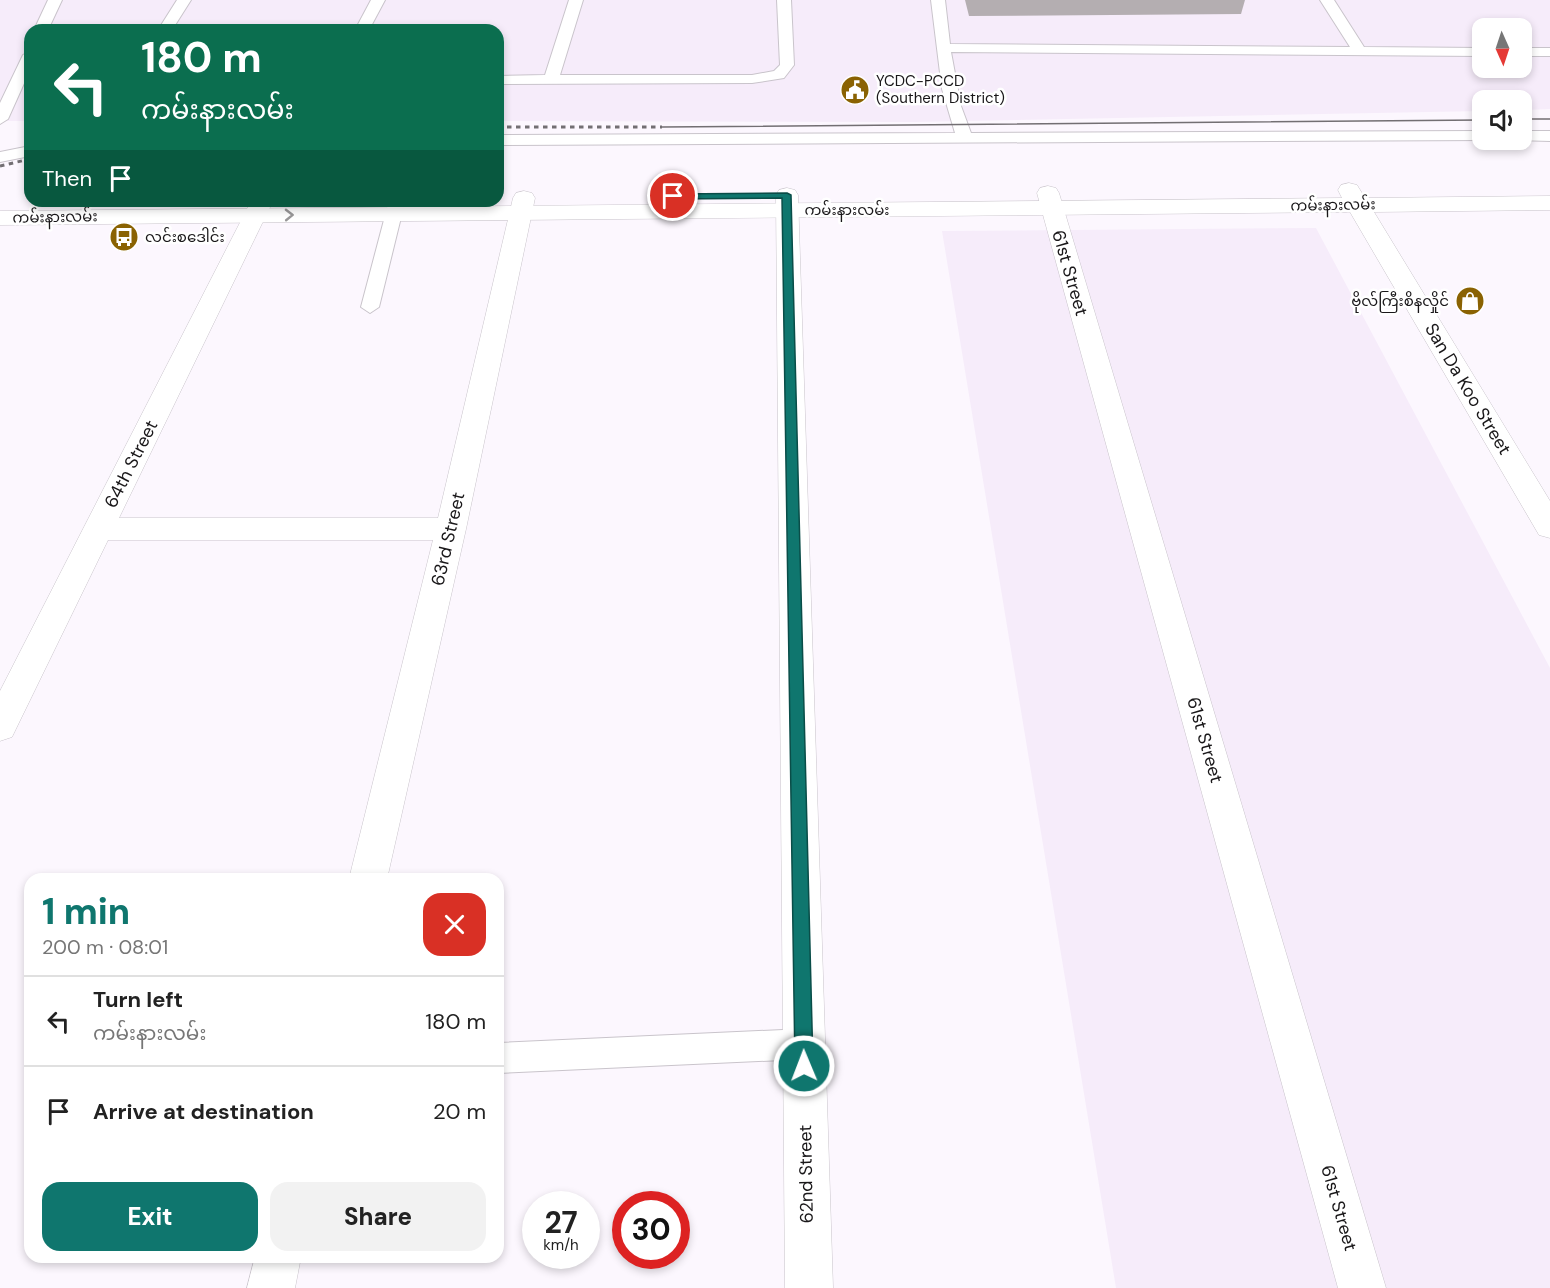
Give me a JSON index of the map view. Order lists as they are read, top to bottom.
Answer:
{
  "streets": {
    "street": [
      "ကမ်းနားလမ်း",
      "61st Street",
      "San Da Koo Street",
      "64th Street",
      "63rd Street",
      "62nd Street"
    ]
  },
  "crossings": [
    ["ကမ်းနားလမ်း", "61st Street"],
    ["ကမ်းနားလမ်း", "San Da Koo Street"],
    ["ကမ်းနားလမ်း", "64th Street"],
    ["ကမ်းနားလမ်း", "63rd Street"],
    ["ကမ်းနားလမ်း", "62nd Street"]
  ],
  "places": {
    "public building": ["YCDC-PCCD (Southern District)"],
    "bus stop": ["လင်းစဒေါင်း"],
    "shop": ["ဗိုလ်ကြီးစိနလှိုင်"]
  },
  "north": "bottom",
  "page": {
    "turn": ["180 m", "ကမ်းနားလမ်း"],
    "then": "Then",
    "heading": ["1 min", "200 m · 08:01"],
    "list": [
      {
        "name": "Turn left",
        "note": "ကမ်းနားလမ်း",
        "value": "180 m"
      },
      {
        "name": "Arrive at destination",
        "value": "20 m"
      }
    ],
    "buttons": ["Exit", "Share"],
    "speed": "27 km/h",
    "limit": "30"
  }
}
